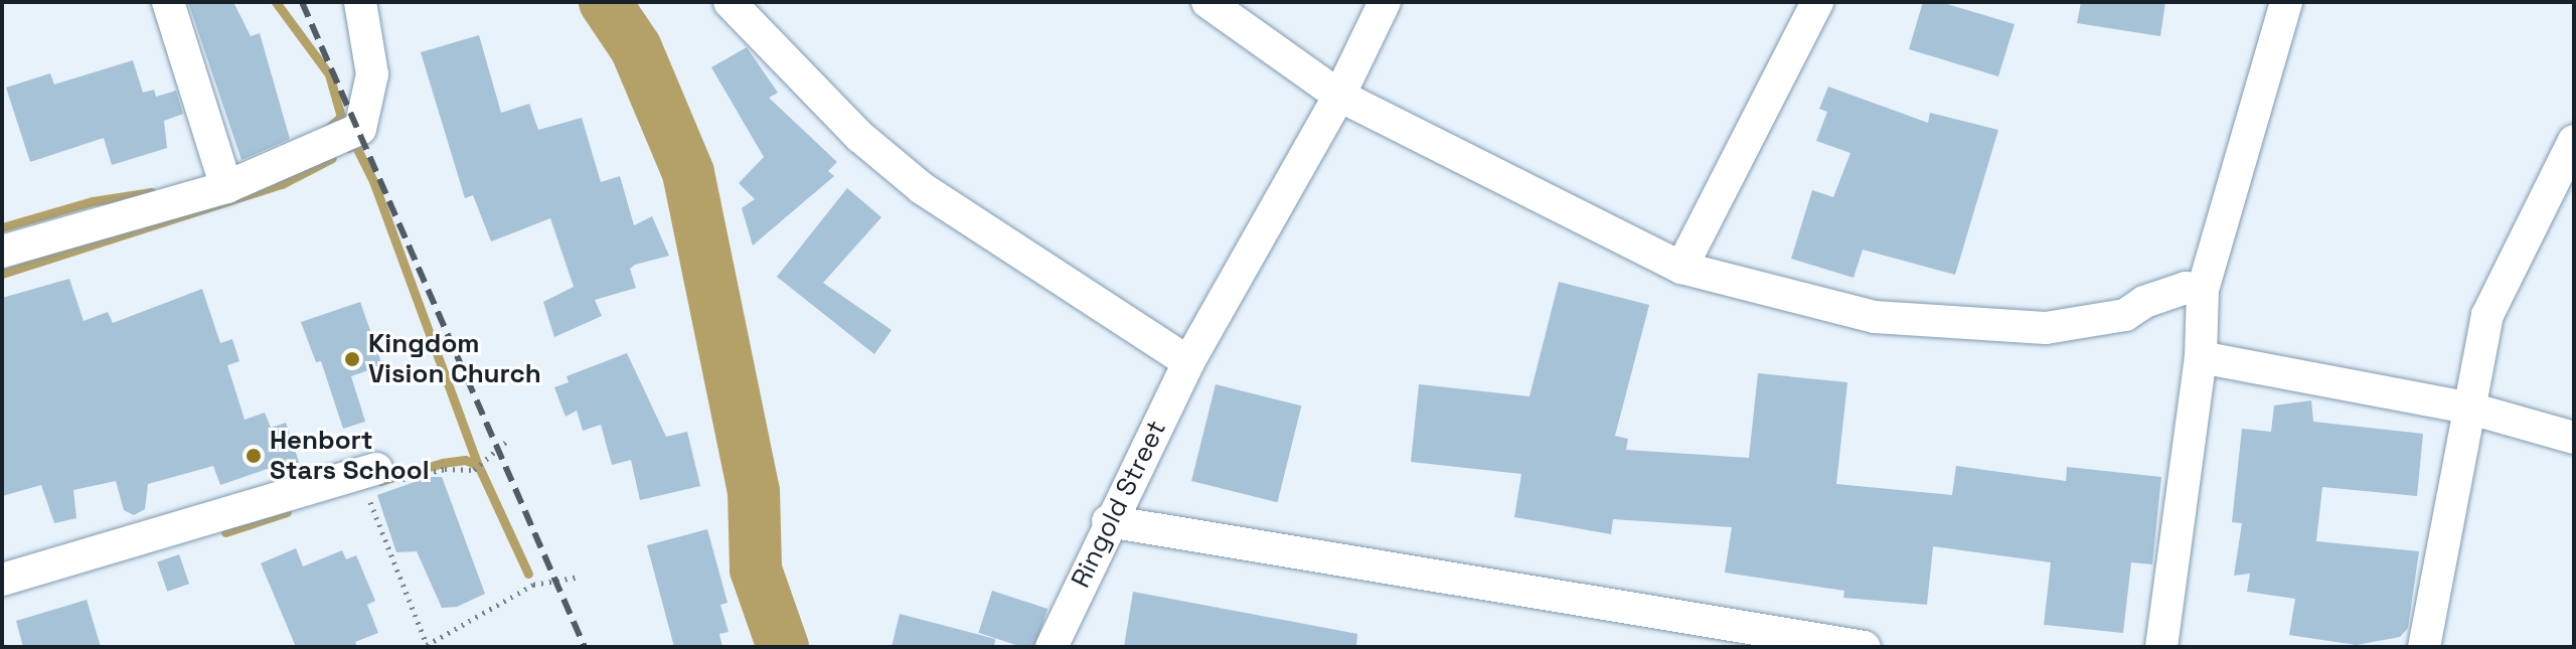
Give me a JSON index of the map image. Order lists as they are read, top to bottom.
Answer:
{
  "streets": {
    "street": ["Ringold Street"]
  },
  "places": ["Kingdom Vision Church", "Henbort Stars School"]
}
